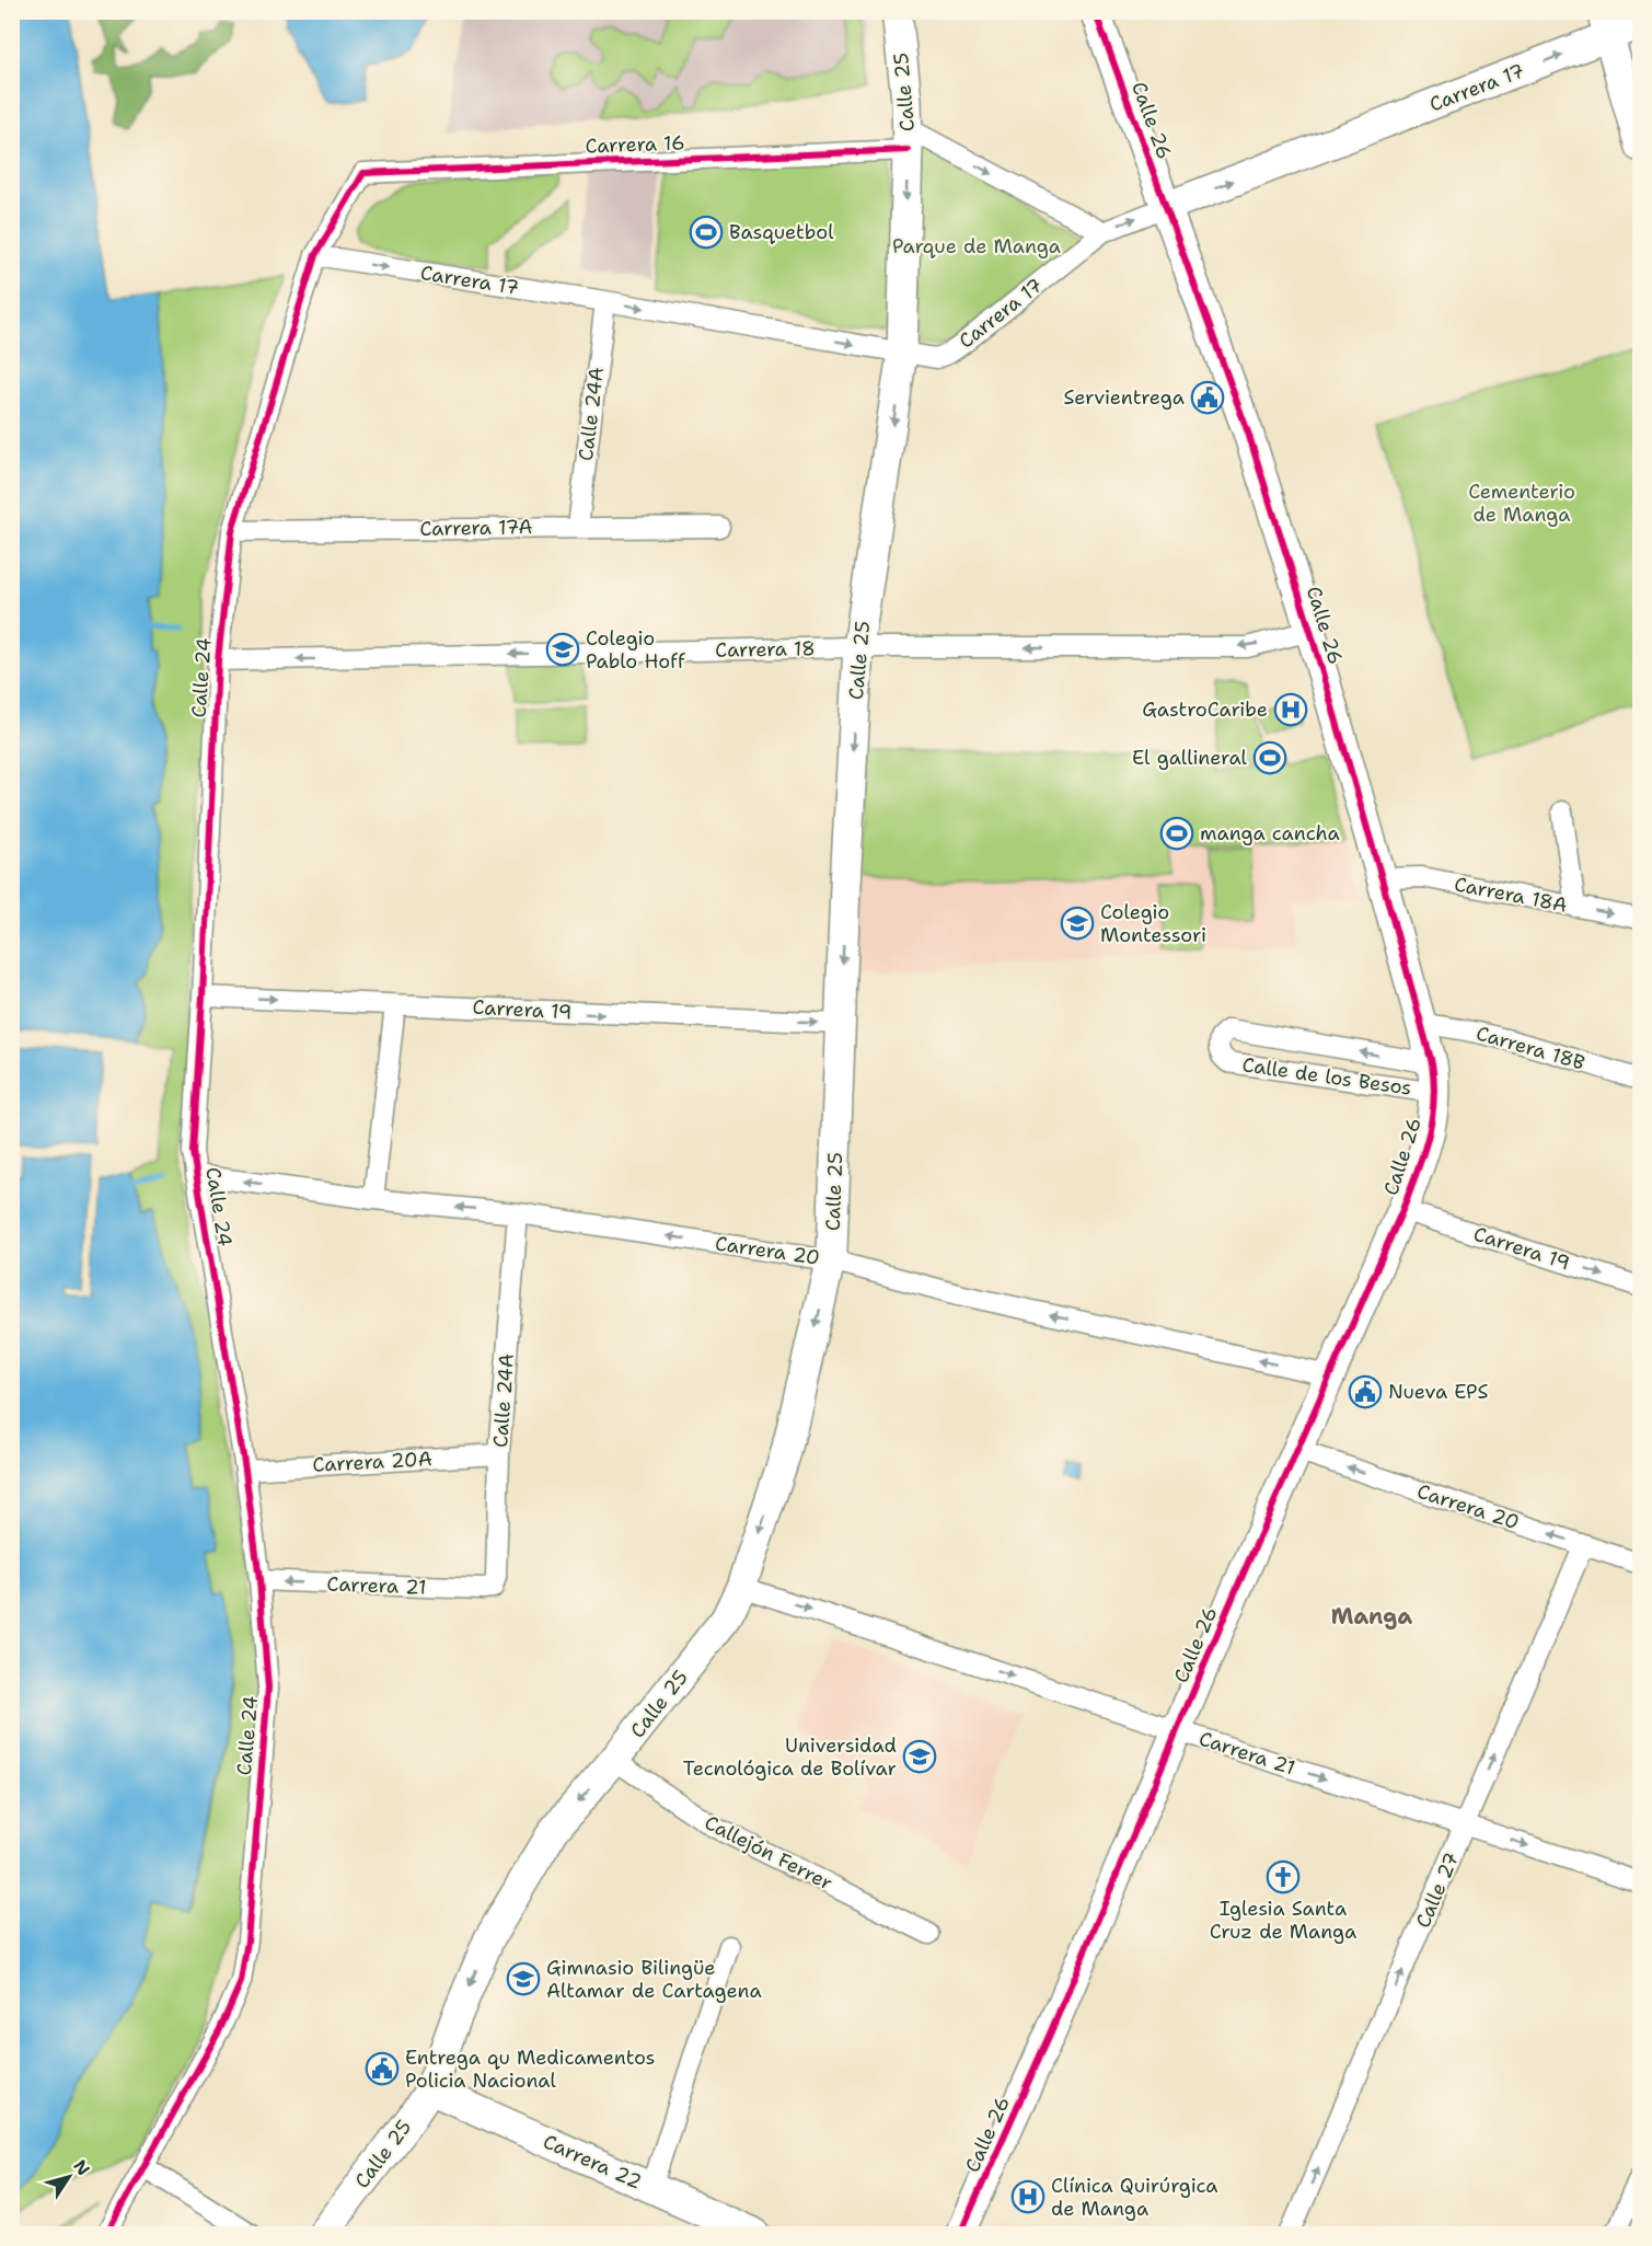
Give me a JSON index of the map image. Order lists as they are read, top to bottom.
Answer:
{
  "streets": {
    "street": [
      "Carrera 17",
      "Calle 25",
      "Calle 26",
      "Carrera 16",
      "Calle 24A",
      "Carrera 17A",
      "Carrera 18",
      "Calle 24",
      "Carrera 18A",
      "Carrera 19",
      "Carrera 18B",
      "Calle de los Besos",
      "Carrera 20",
      "Carrera 20A",
      "Carrera 21",
      "Callejón Ferrer",
      "Calle 27",
      "Carrera 22"
    ]
  },
  "crossings": [
    ["Carrera 17", "Calle 25"],
    ["Carrera 17", "Calle 26"],
    ["Carrera 17", "Calle 24A"],
    ["Carrera 17", "Calle 24"],
    ["Calle 25", "Carrera 16"],
    ["Calle 25", "Carrera 18"],
    ["Calle 25", "Carrera 19"],
    ["Calle 25", "Carrera 20"],
    ["Calle 25", "Carrera 21"],
    ["Calle 25", "Callejón Ferrer"],
    ["Calle 25", "Carrera 22"],
    ["Calle 26", "Carrera 18"],
    ["Calle 26", "Carrera 18A"],
    ["Calle 26", "Carrera 19"],
    ["Calle 26", "Carrera 18B"],
    ["Calle 26", "Calle de los Besos"],
    ["Calle 26", "Carrera 20"],
    ["Calle 26", "Carrera 21"],
    ["Carrera 16", "Calle 24"],
    ["Calle 24A", "Carrera 17A"],
    ["Calle 24A", "Carrera 20"],
    ["Calle 24A", "Carrera 20A"],
    ["Calle 24A", "Carrera 21"],
    ["Carrera 17A", "Calle 24"],
    ["Carrera 18", "Calle 24"],
    ["Calle 24", "Carrera 19"],
    ["Calle 24", "Carrera 20"],
    ["Calle 24", "Carrera 20A"],
    ["Calle 24", "Carrera 21"],
    ["Carrera 20", "Calle 27"],
    ["Carrera 21", "Calle 27"]
  ],
  "one_way": [
    "Carrera 17",
    "Calle 25",
    "Carrera 18",
    "Carrera 19",
    "Carrera 20",
    "Calle 27"
  ],
  "districts": ["Manga"],
  "parks": ["Parque de Manga", "Cementerio de Manga"],
  "places": {
    "sports": ["Basquetbol", "El gallineral", "manga cancha"],
    "public building": ["Servientrega", "Nueva EPS", "Entrega qu Medicamentos Policia Nacional"],
    "school or university": [
      "Colegio Pablo Hoff",
      "Colegio Montessori",
      "Universidad Tecnológica de Bolívar",
      "Gimnasio Bilingüe Altamar de Cartagena"
    ],
    "hospital": ["GastroCaribe", "Clínica Quirúrgica de Manga"],
    "church": ["Iglesia Santa Cruz de Manga"]
  },
  "north": "top right"
}
